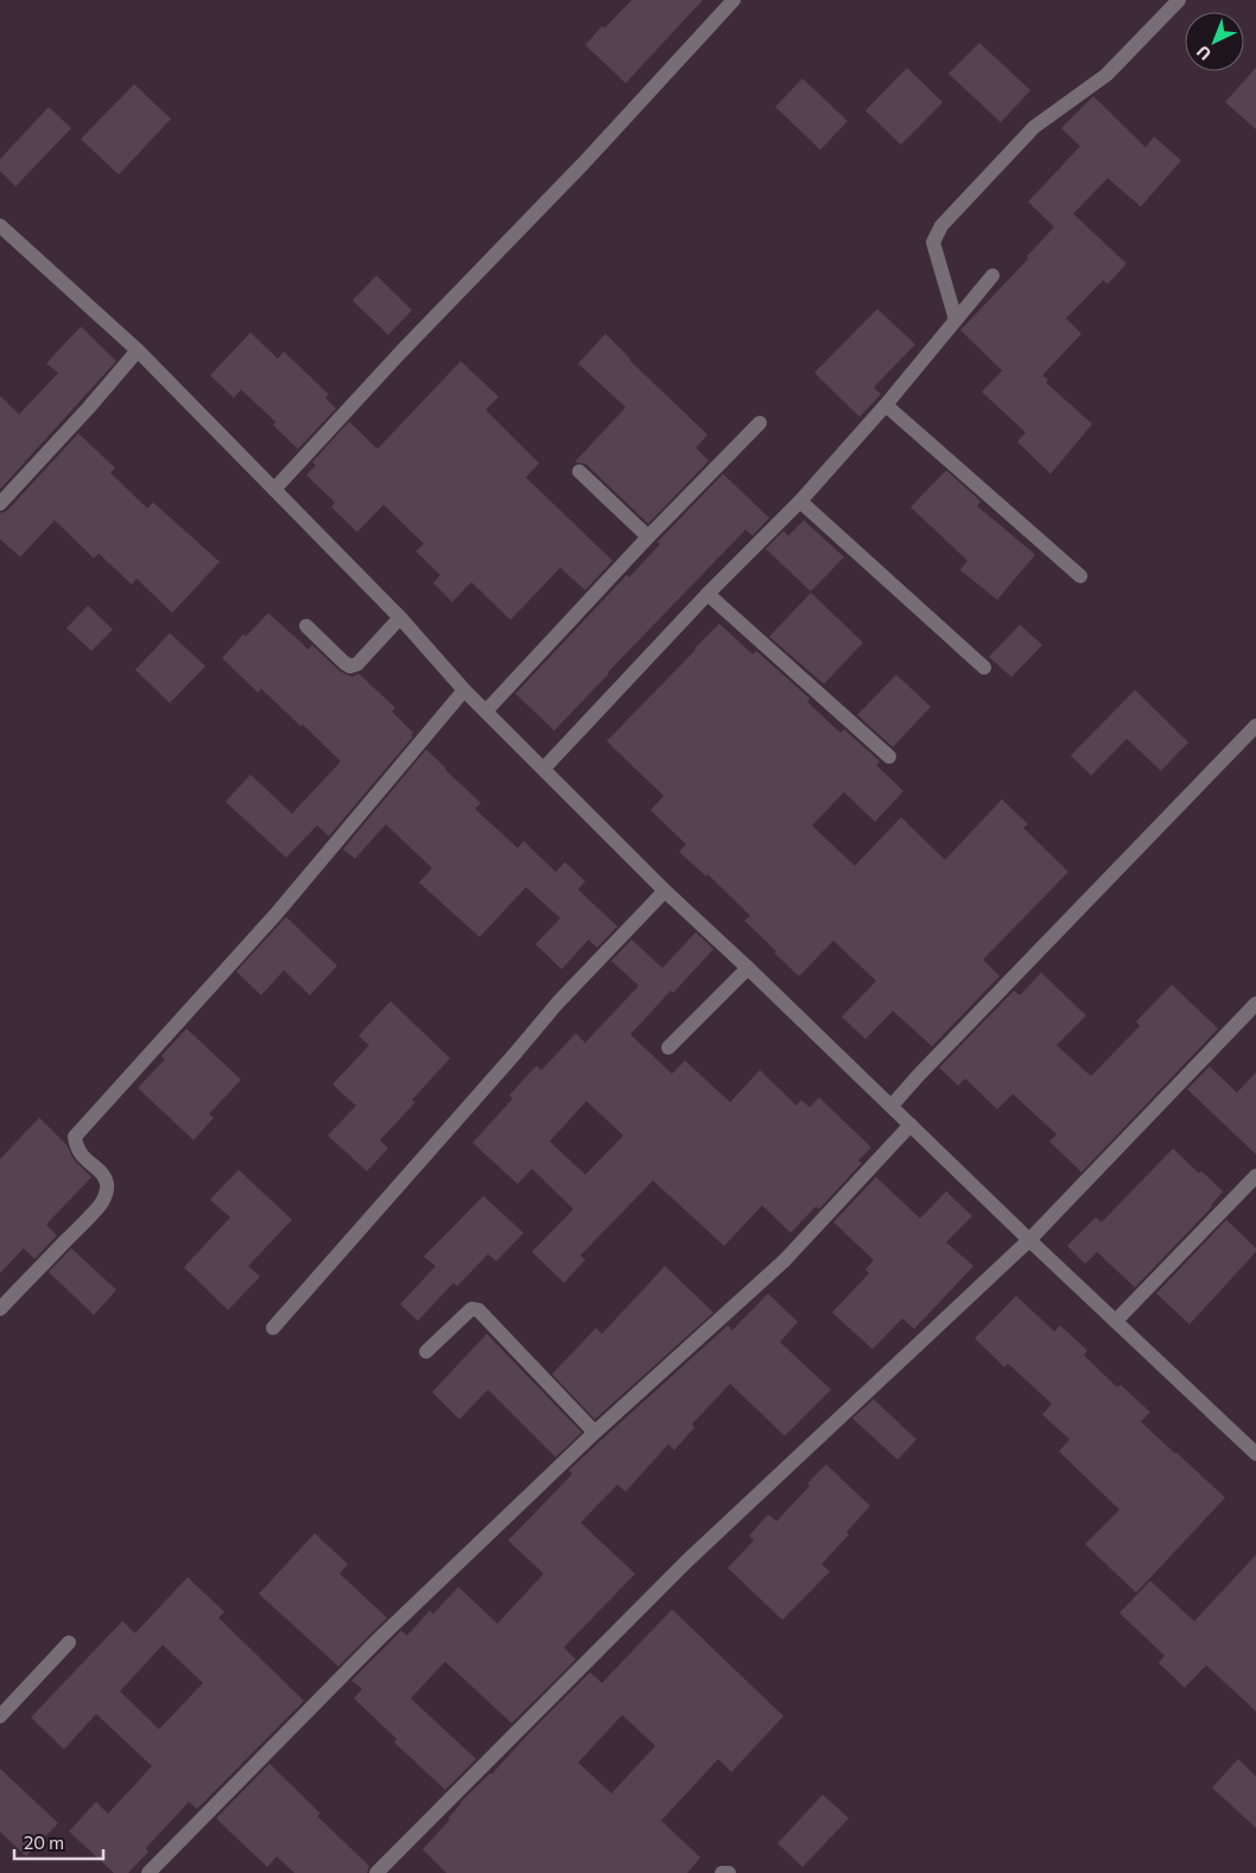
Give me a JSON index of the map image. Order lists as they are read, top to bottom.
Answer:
{
  "scale_bar": "20 m",
  "north": "bottom left"
}
